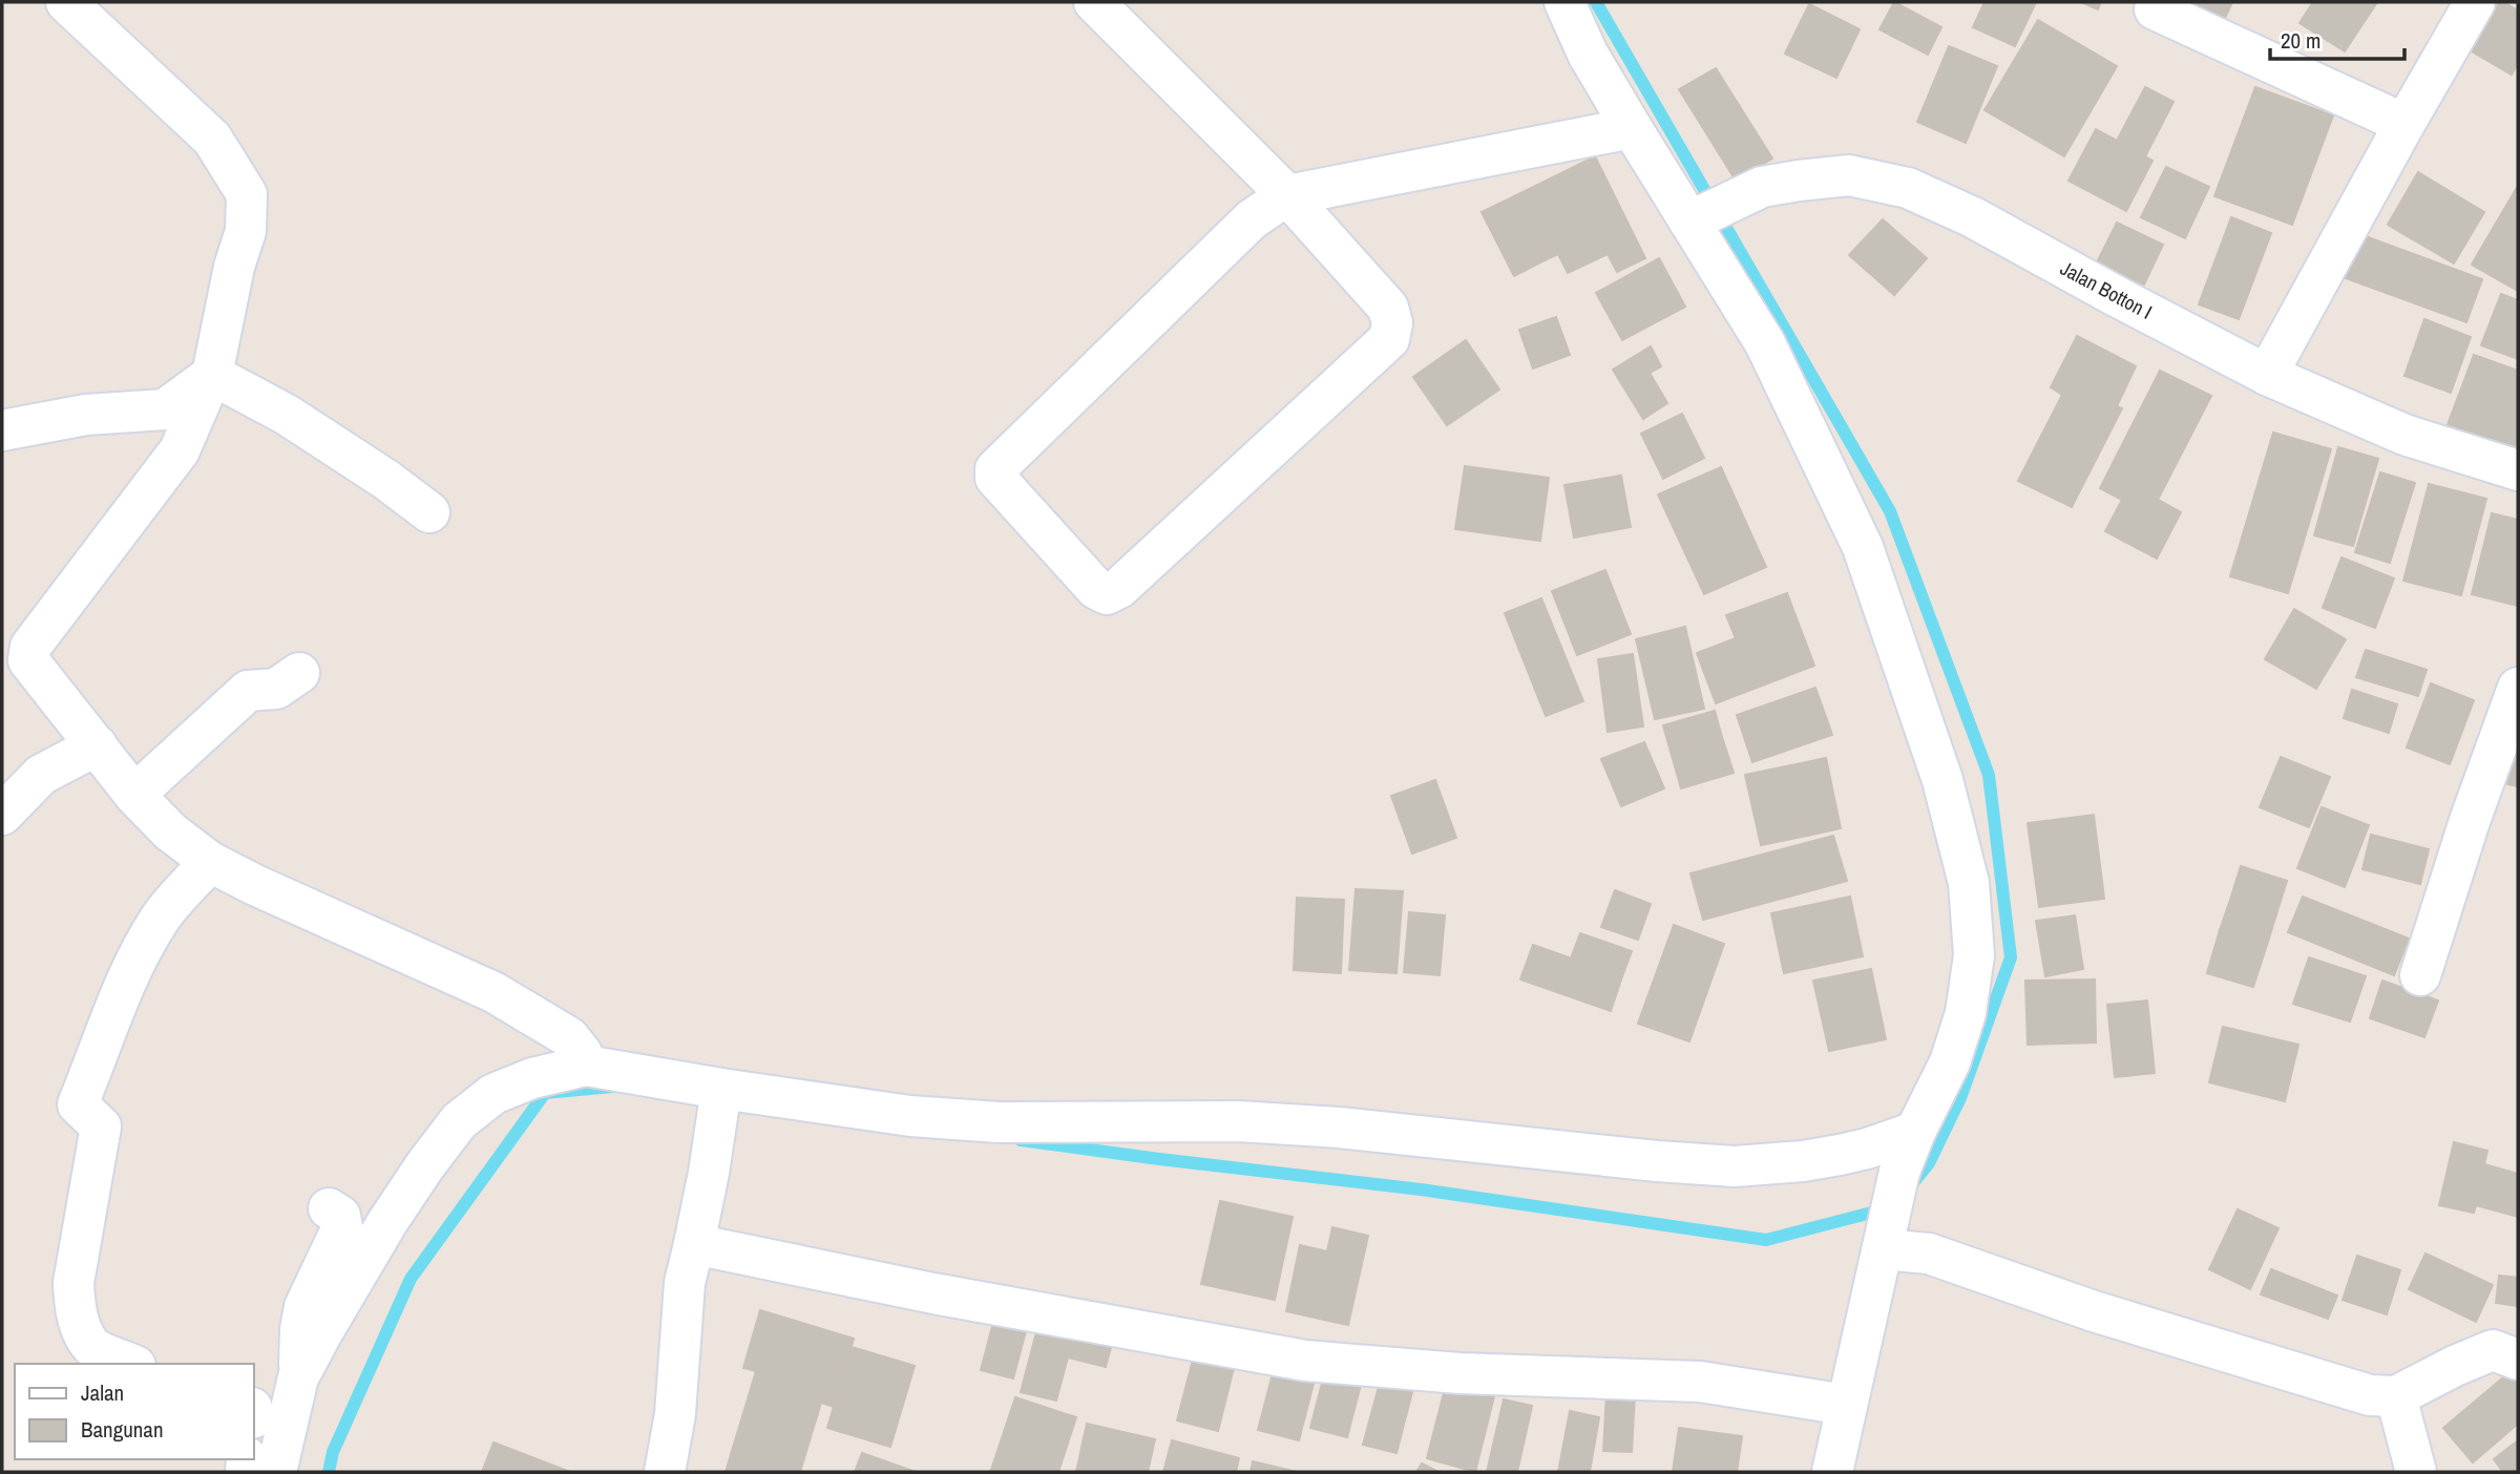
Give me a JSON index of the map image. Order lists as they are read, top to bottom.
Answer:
{
  "streets": {
    "street": ["Jalan Botton I"]
  },
  "legend": ["Jalan", "Bangunan"],
  "scale_bar": "20 m"
}
